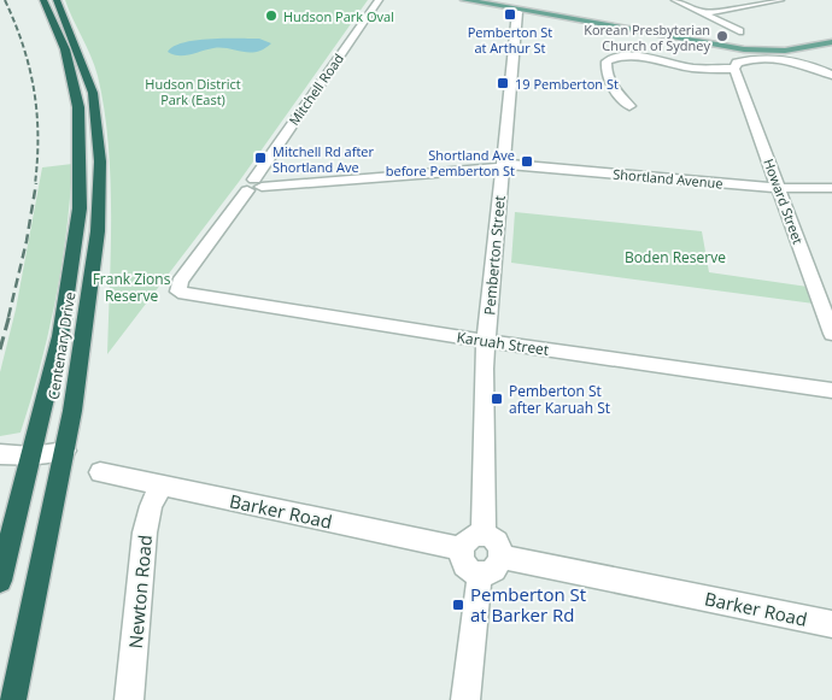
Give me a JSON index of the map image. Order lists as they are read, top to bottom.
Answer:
{
  "streets": {
    "highway": ["Centenary Drive"],
    "street": [
      "Mitchell Road",
      "Shortland Avenue",
      "Howard Street",
      "Pemberton Street",
      "Karuah Street",
      "Barker Road",
      "Newton Road"
    ]
  },
  "crossings": [
    ["Mitchell Road", "Shortland Avenue"],
    ["Mitchell Road", "Karuah Street"],
    ["Shortland Avenue", "Howard Street"],
    ["Shortland Avenue", "Pemberton Street"],
    ["Pemberton Street", "Karuah Street"],
    ["Pemberton Street", "Barker Road"],
    ["Barker Road", "Newton Road"]
  ],
  "parks": ["Hudson District Park (East)", "Boden Reserve", "Frank Zions Reserve"],
  "places": {
    "transit": [
      "Pemberton St at Arthur St",
      "19 Pemberton St",
      "Mitchell Rd after Shortland Ave",
      "Shortland Ave before Pemberton St",
      "Pemberton St after Karuah St",
      "Pemberton St at Barker Rd"
    ],
    "other": ["Hudson Park Oval", "Korean Presbyterian Church of Sydney"]
  }
}
